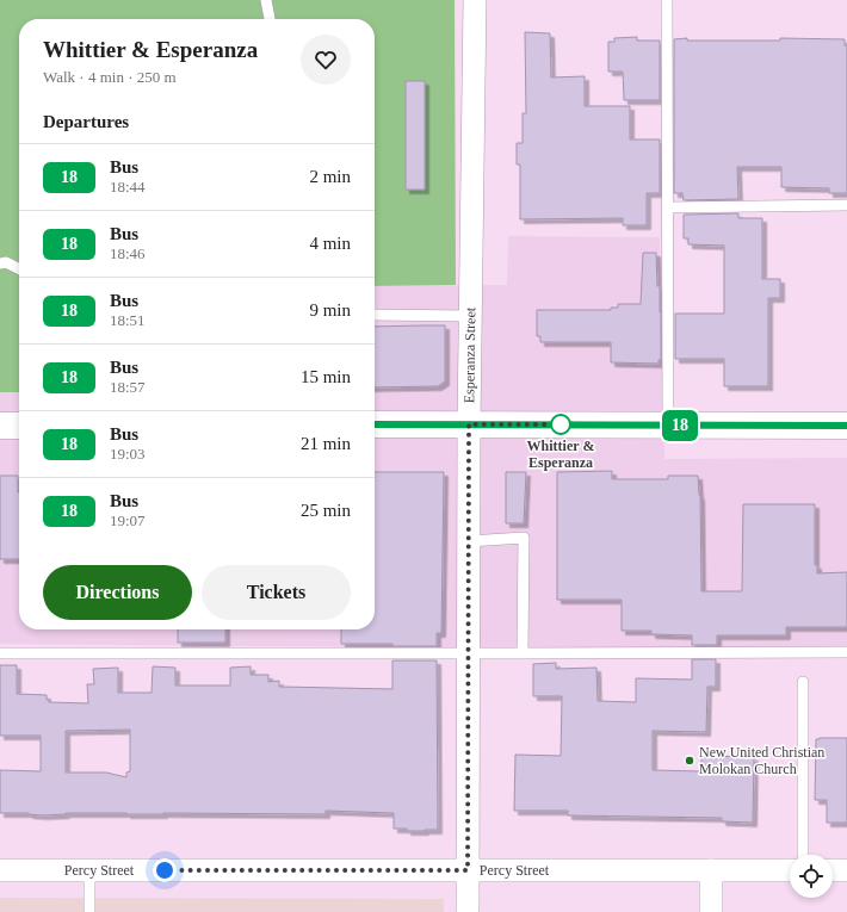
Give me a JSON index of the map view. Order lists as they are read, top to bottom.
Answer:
{
  "streets": {
    "street": ["Esperanza Street", "Percy Street"]
  },
  "crossings": [
    ["Esperanza Street", "Percy Street"]
  ],
  "places": ["Whittier & Esperanza", "New United Christian Molokan Church"],
  "lines": ["bus line 18"],
  "page": {
    "on_map": "18",
    "heading": [
      ["Whittier & Esperanza", "Walk · 4 min · 250 m"],
      "Departures"
    ],
    "list": [
      {
        "mark": "18",
        "name": "Bus",
        "note": "18:44",
        "value": "2 min"
      },
      {
        "mark": "18",
        "name": "Bus",
        "note": "18:46",
        "value": "4 min"
      },
      {
        "mark": "18",
        "name": "Bus",
        "note": "18:51",
        "value": "9 min"
      },
      {
        "mark": "18",
        "name": "Bus",
        "note": "18:57",
        "value": "15 min"
      },
      {
        "mark": "18",
        "name": "Bus",
        "note": "19:03",
        "value": "21 min"
      },
      {
        "mark": "18",
        "name": "Bus",
        "note": "19:07",
        "value": "25 min"
      }
    ],
    "buttons": ["Directions", "Tickets"]
  }
}
